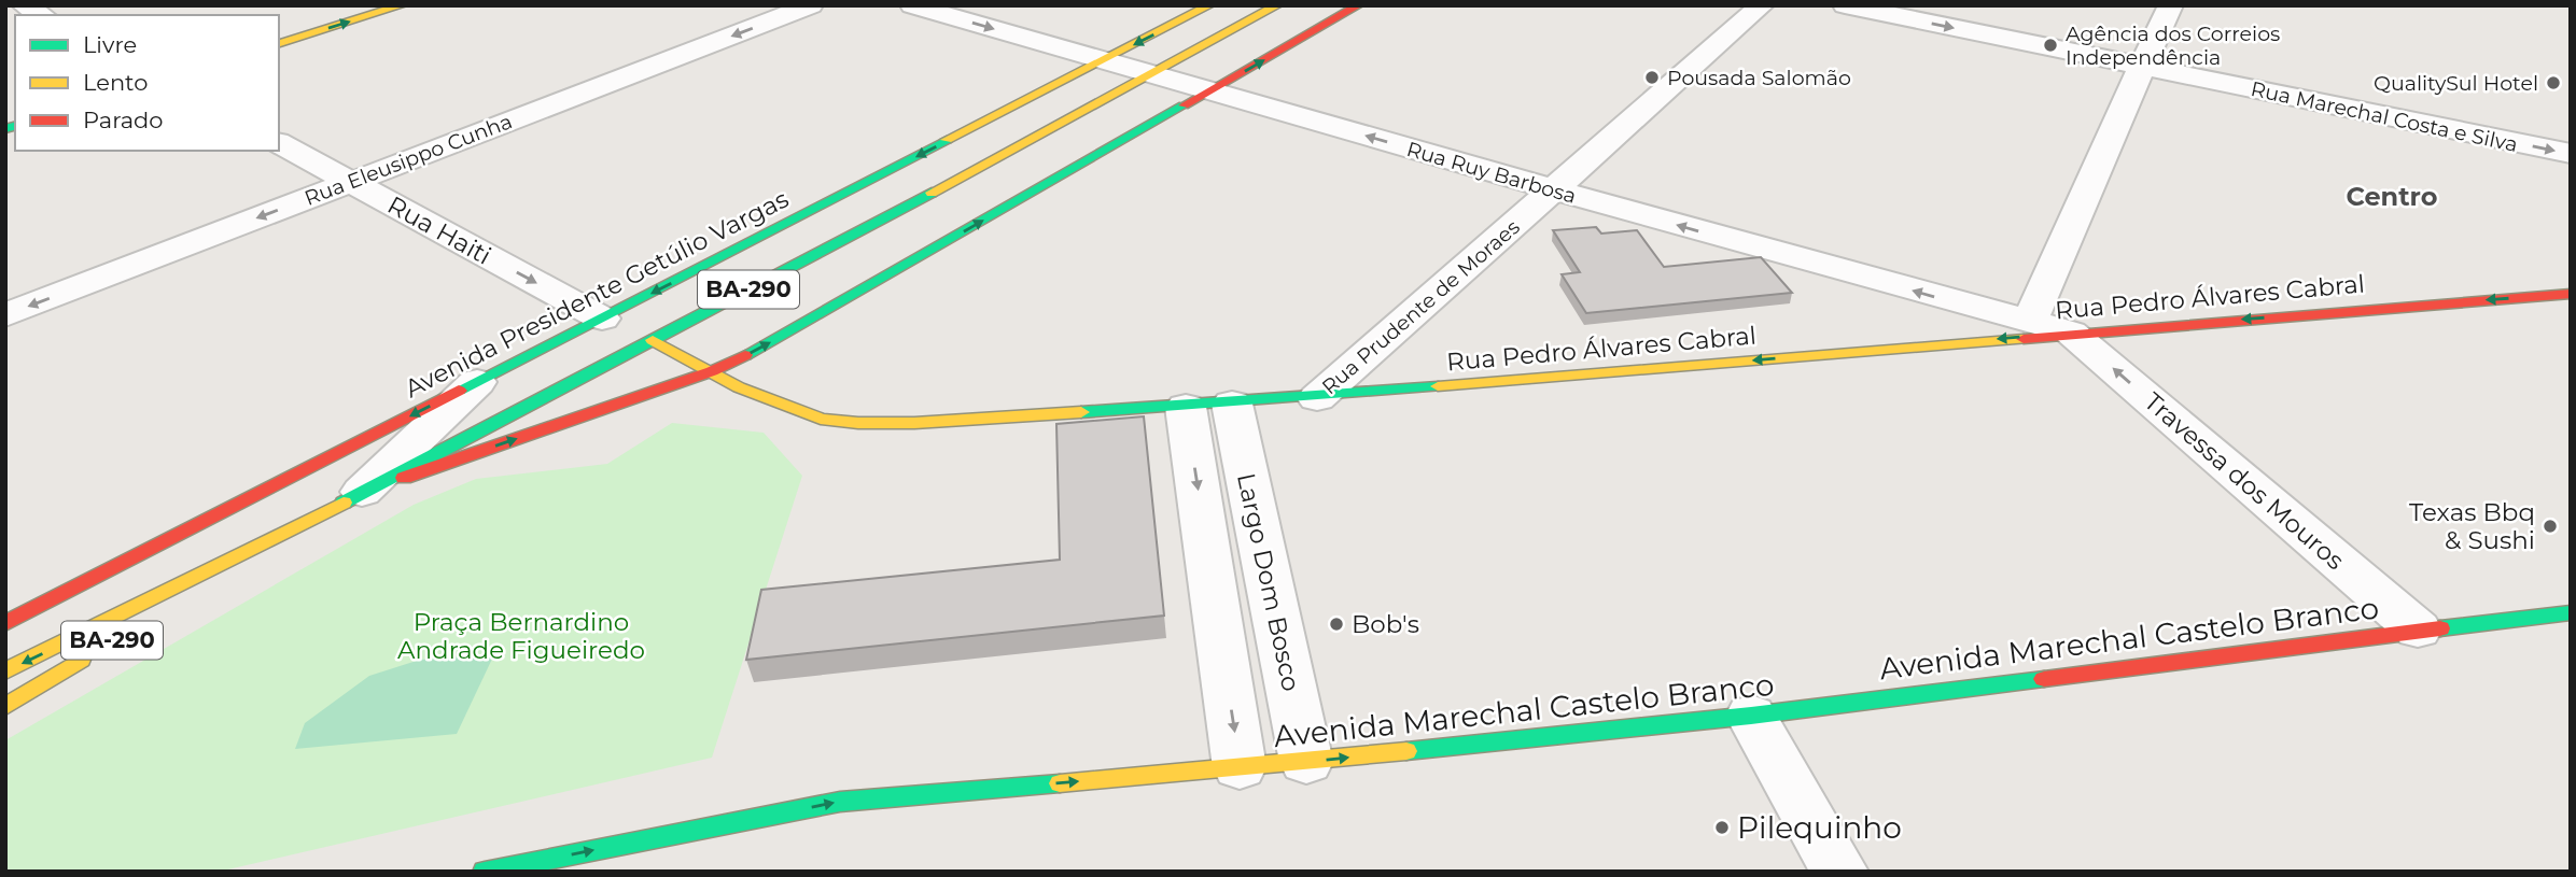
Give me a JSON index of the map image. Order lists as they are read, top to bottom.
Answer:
{
  "streets": {
    "street": [
      "Rua Marechal Costa e Silva",
      "Rua Eleusippo Cunha",
      "Rua Ruy Barbosa",
      "Rua Haiti",
      "BA-290",
      "Avenida Presidente Getúlio Vargas",
      "Rua Pedro Álvares Cabral",
      "Rua Prudente de Moraes",
      "Travessa dos Mouros",
      "Largo Dom Bosco",
      "Avenida Marechal Castelo Branco"
    ]
  },
  "crossings": [
    ["Rua Eleusippo Cunha", "Rua Haiti"],
    ["Rua Ruy Barbosa", "BA-290"],
    ["Rua Ruy Barbosa", "Avenida Presidente Getúlio Vargas"],
    ["Rua Ruy Barbosa", "Rua Pedro Álvares Cabral"],
    ["Rua Ruy Barbosa", "Rua Prudente de Moraes"],
    ["Rua Ruy Barbosa", "Travessa dos Mouros"],
    ["Rua Haiti", "Avenida Presidente Getúlio Vargas"],
    ["BA-290", "Rua Pedro Álvares Cabral"],
    ["Rua Pedro Álvares Cabral", "Rua Prudente de Moraes"],
    ["Rua Pedro Álvares Cabral", "Travessa dos Mouros"],
    ["Rua Pedro Álvares Cabral", "Largo Dom Bosco"],
    ["Travessa dos Mouros", "Avenida Marechal Castelo Branco"],
    ["Largo Dom Bosco", "Avenida Marechal Castelo Branco"]
  ],
  "one_way": [
    "Rua Marechal Costa e Silva",
    "Rua Haiti",
    "Rua Pedro Álvares Cabral",
    "Travessa dos Mouros",
    "Avenida Marechal Castelo Branco"
  ],
  "districts": ["Centro"],
  "parks": ["Praça Bernardino Andrade Figueiredo"],
  "places": [
    "Agência dos Correios Independência",
    "Pousada Salomão",
    "QualitySul Hotel",
    "Texas Bbq & Sushi",
    "Bob's",
    "Pilequinho"
  ],
  "legend": ["Livre", "Lento", "Parado"]
}
